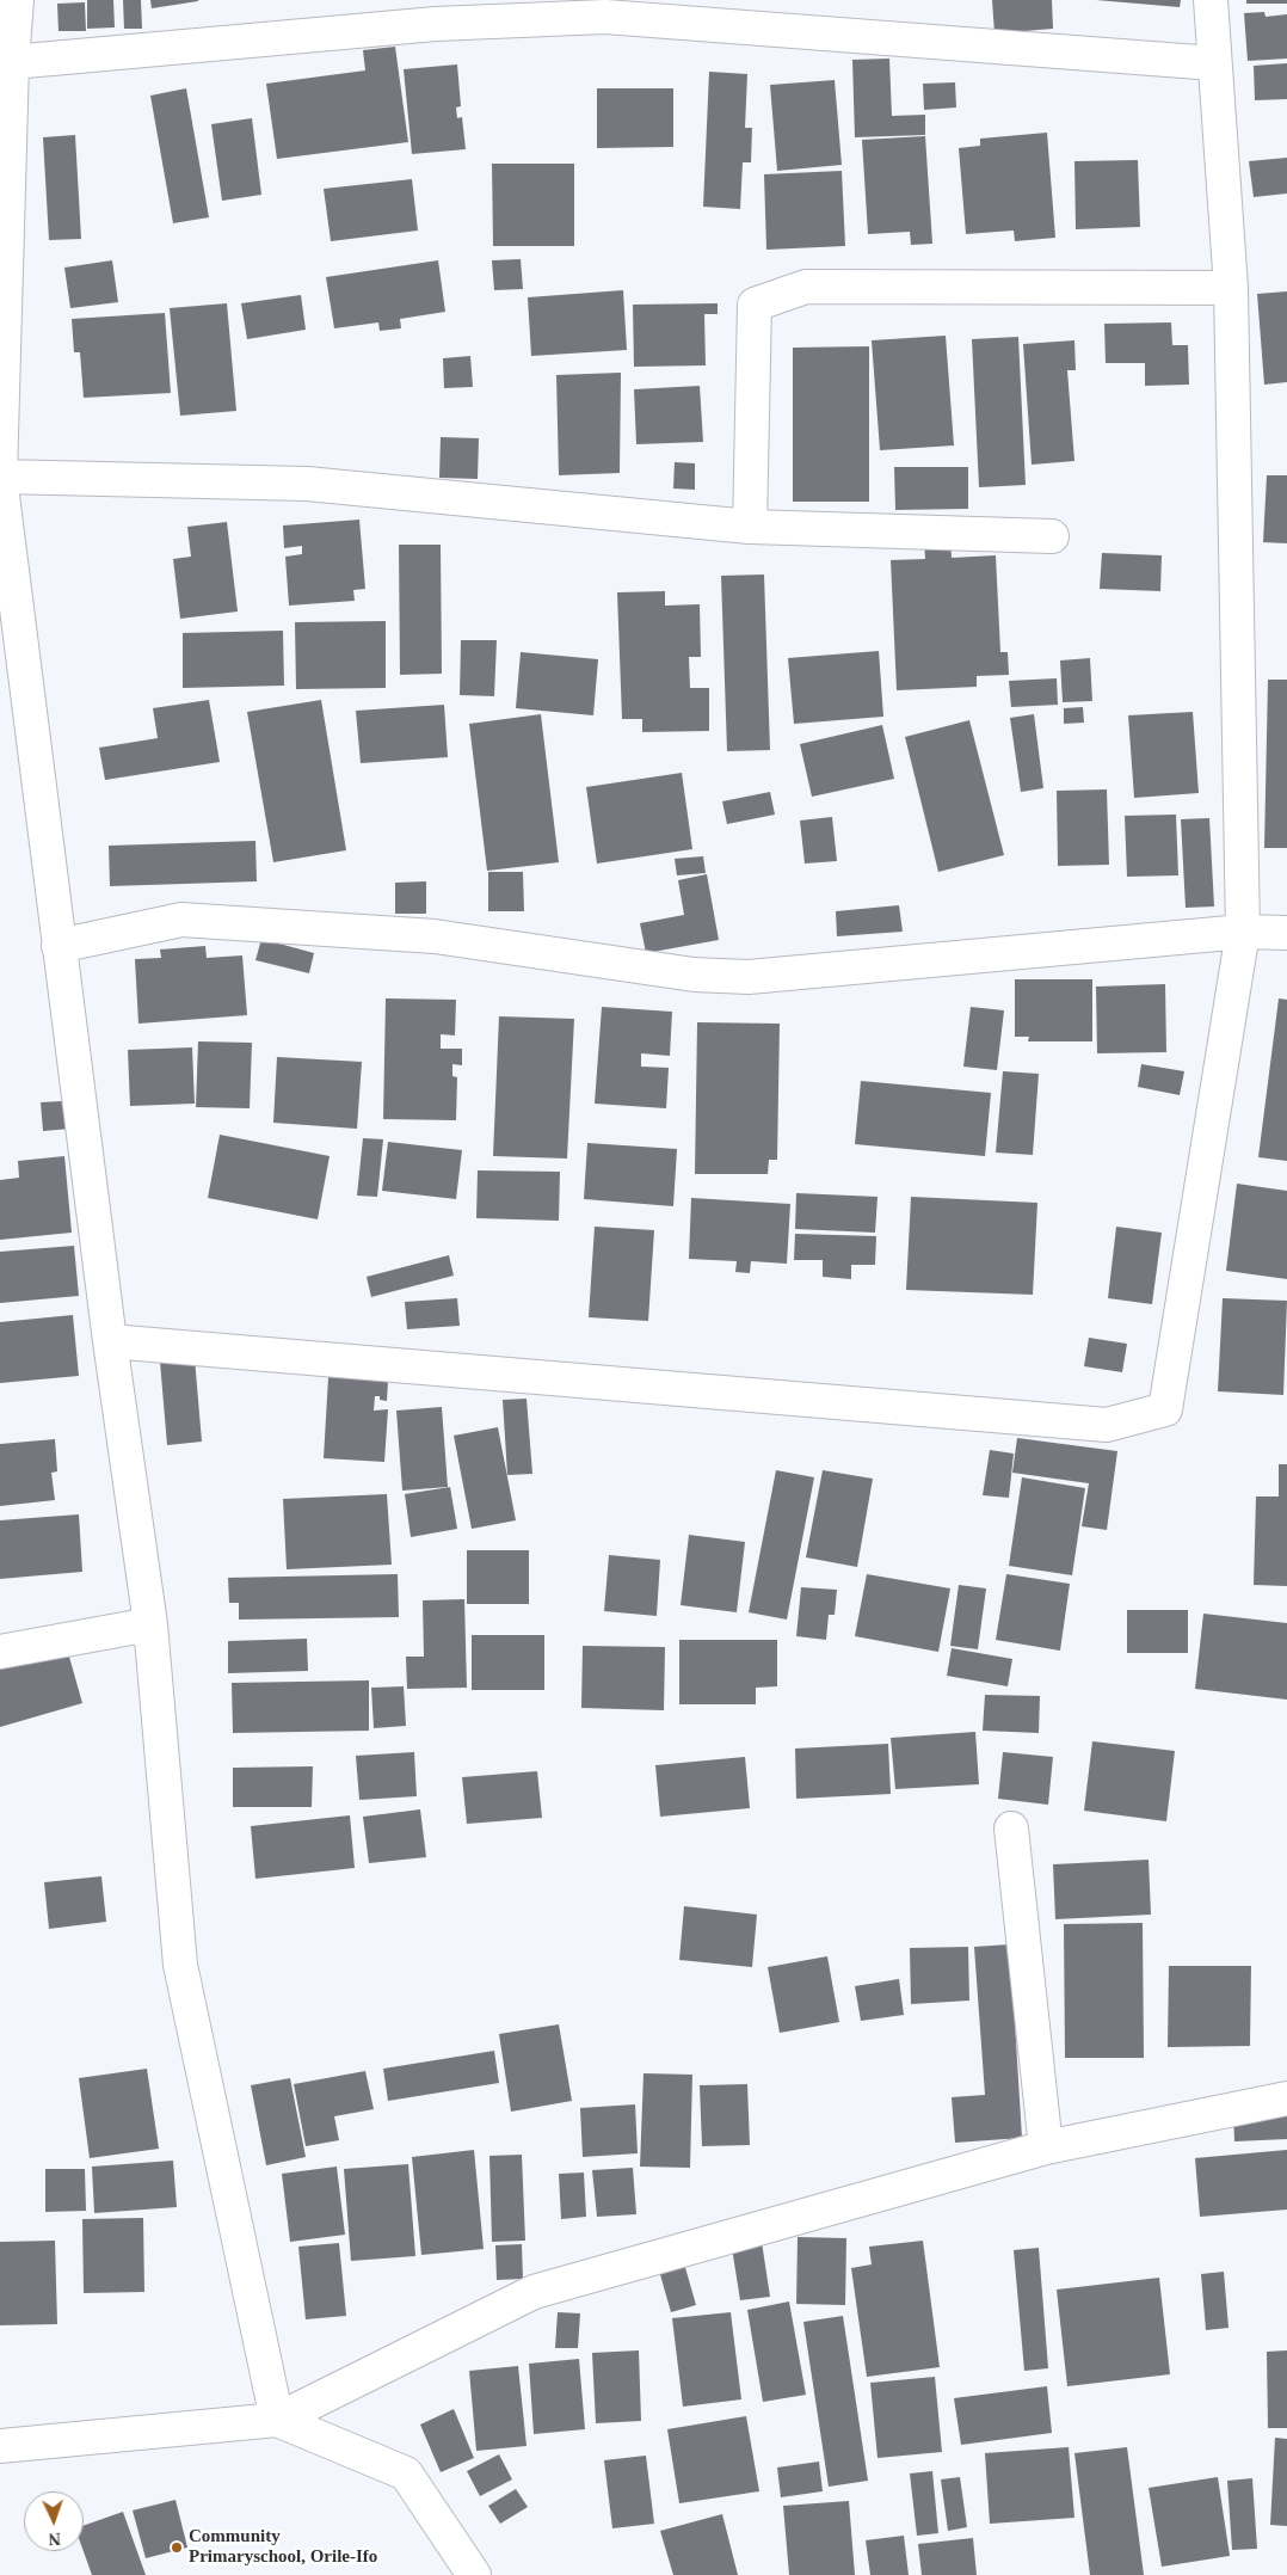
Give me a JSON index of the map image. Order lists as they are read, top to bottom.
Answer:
{
  "places": ["Community Primaryschool, Orile-Ifo"],
  "north": "bottom"
}
